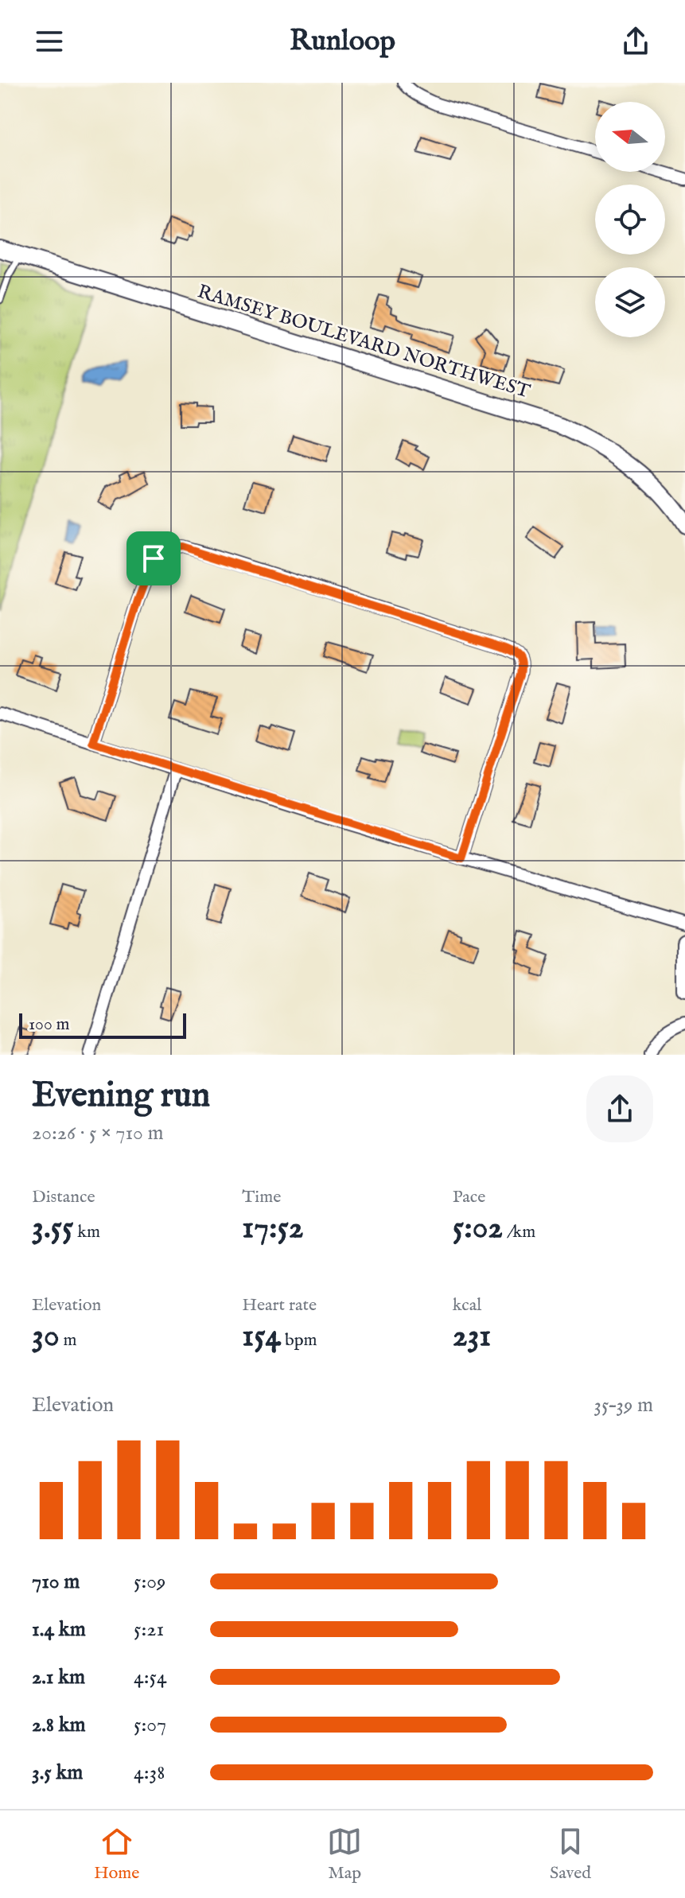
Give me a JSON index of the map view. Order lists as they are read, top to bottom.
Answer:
{
  "streets": {
    "street": ["RAMSEY BOULEVARD NORTHWEST"]
  },
  "scale_bar": "100 m",
  "north": "left",
  "page": {
    "header": "Runloop",
    "scale": "100 m",
    "heading": ["Evening run", "20:26 · 5 × 710 m"],
    "stats": [
      ["Distance", "3.55 km"],
      ["Time", "17:52"],
      ["Pace", "5:02 /km"],
      ["Elevation", "30 m"],
      ["Heart rate", "154 bpm"],
      ["kcal", "231"]
    ],
    "chart": ["Elevation", "35–39 m"],
    "list": [
      {
        "name": "710 m",
        "note": "5:09"
      },
      {
        "name": "1.4 km",
        "note": "5:21"
      },
      {
        "name": "2.1 km",
        "note": "4:54"
      },
      {
        "name": "2.8 km",
        "note": "5:07"
      },
      {
        "name": "3.5 km",
        "note": "4:38"
      }
    ],
    "tabs": ["Home", "Map", "Saved"]
  }
}
